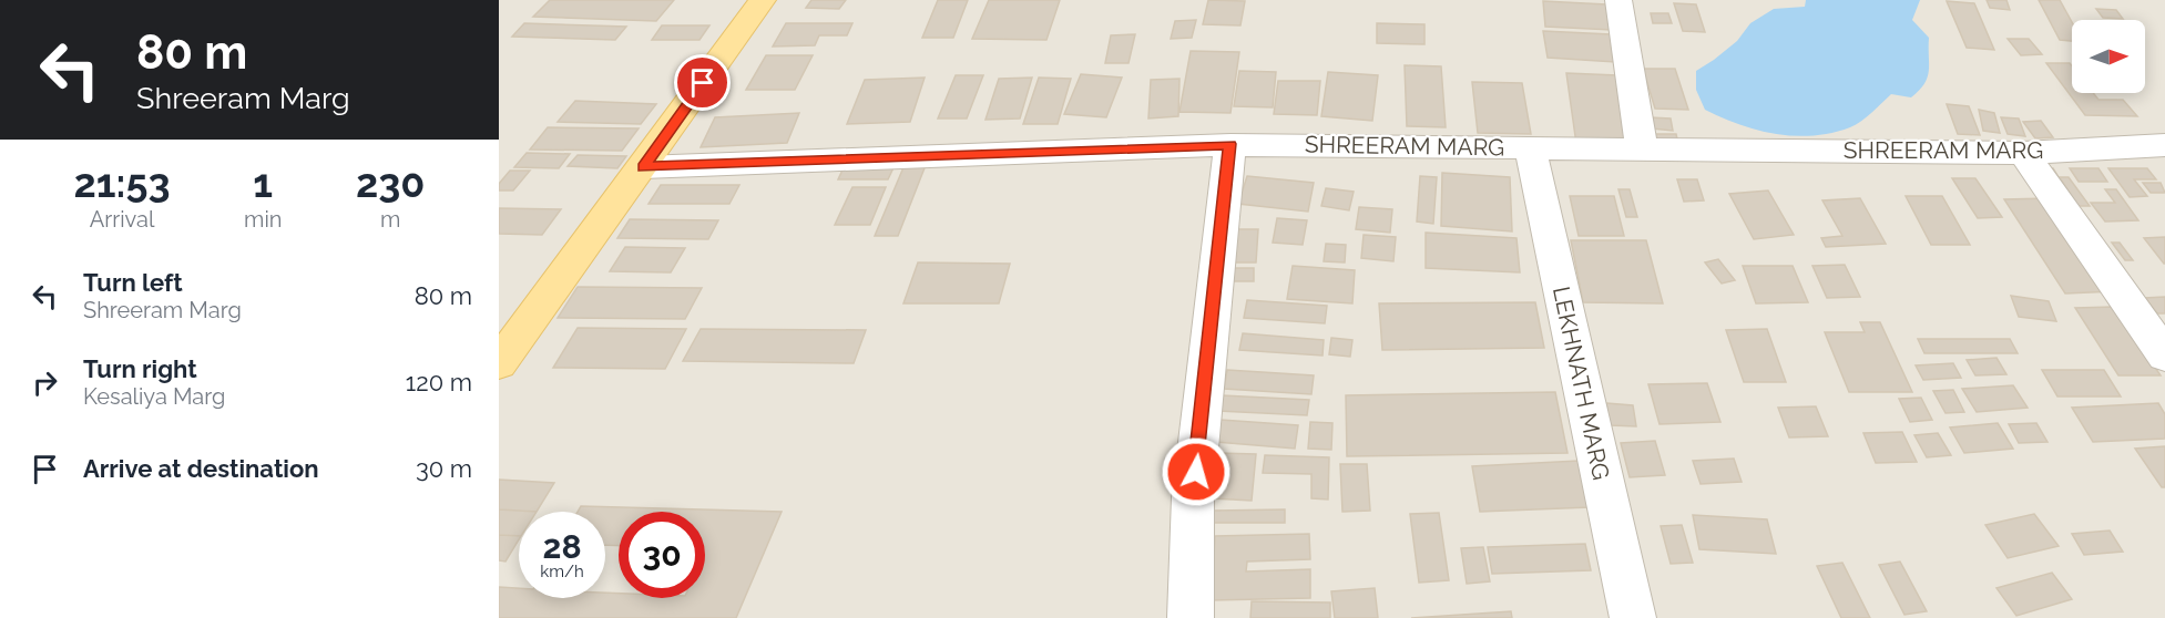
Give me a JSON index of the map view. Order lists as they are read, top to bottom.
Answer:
{
  "streets": {
    "street": ["SHREERAM MARG", "LEKHNATH MARG"]
  },
  "crossings": [
    ["SHREERAM MARG", "LEKHNATH MARG"]
  ],
  "north": "right",
  "page": {
    "turn": ["80 m", "Shreeram Marg"],
    "eta": [
      "21:53",
      "Arrival",
      "1",
      "min",
      "230",
      "m"
    ],
    "list": [
      {
        "name": "Turn left",
        "note": "Shreeram Marg",
        "value": "80 m"
      },
      {
        "name": "Turn right",
        "note": "Kesaliya Marg",
        "value": "120 m"
      },
      {
        "name": "Arrive at destination",
        "value": "30 m"
      }
    ],
    "speed": "28 km/h",
    "limit": "30"
  }
}
